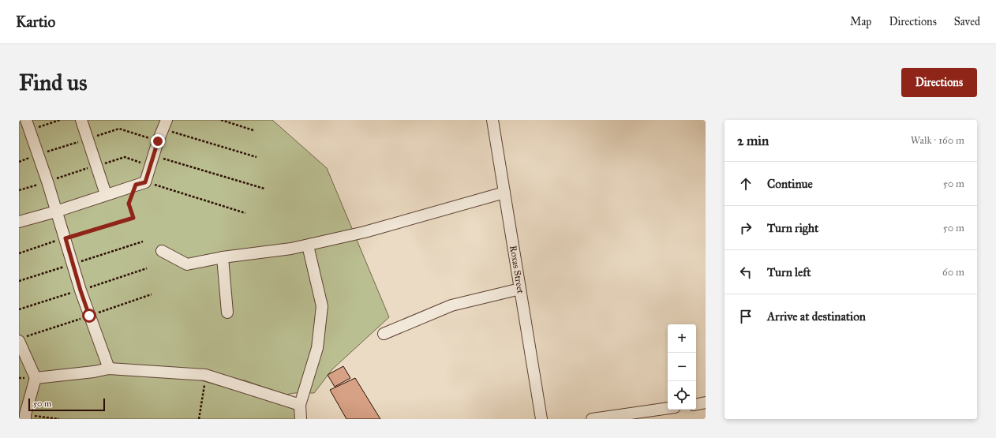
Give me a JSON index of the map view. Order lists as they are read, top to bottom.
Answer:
{
  "streets": {
    "street": ["Roxas Street"]
  },
  "scale_bar": "50 m",
  "page": {
    "header": "Kartio",
    "nav": ["Map", "Directions", "Saved"],
    "buttons": "Directions",
    "title": "Find us",
    "heading": ["2 min", "Walk · 160 m"],
    "list": [
      ["Continue", "50 m"],
      ["Turn right", "50 m"],
      ["Turn left", "60 m"],
      "Arrive at destination"
    ],
    "map_buttons": ["+", "−"],
    "scale": "50 m"
  }
}
